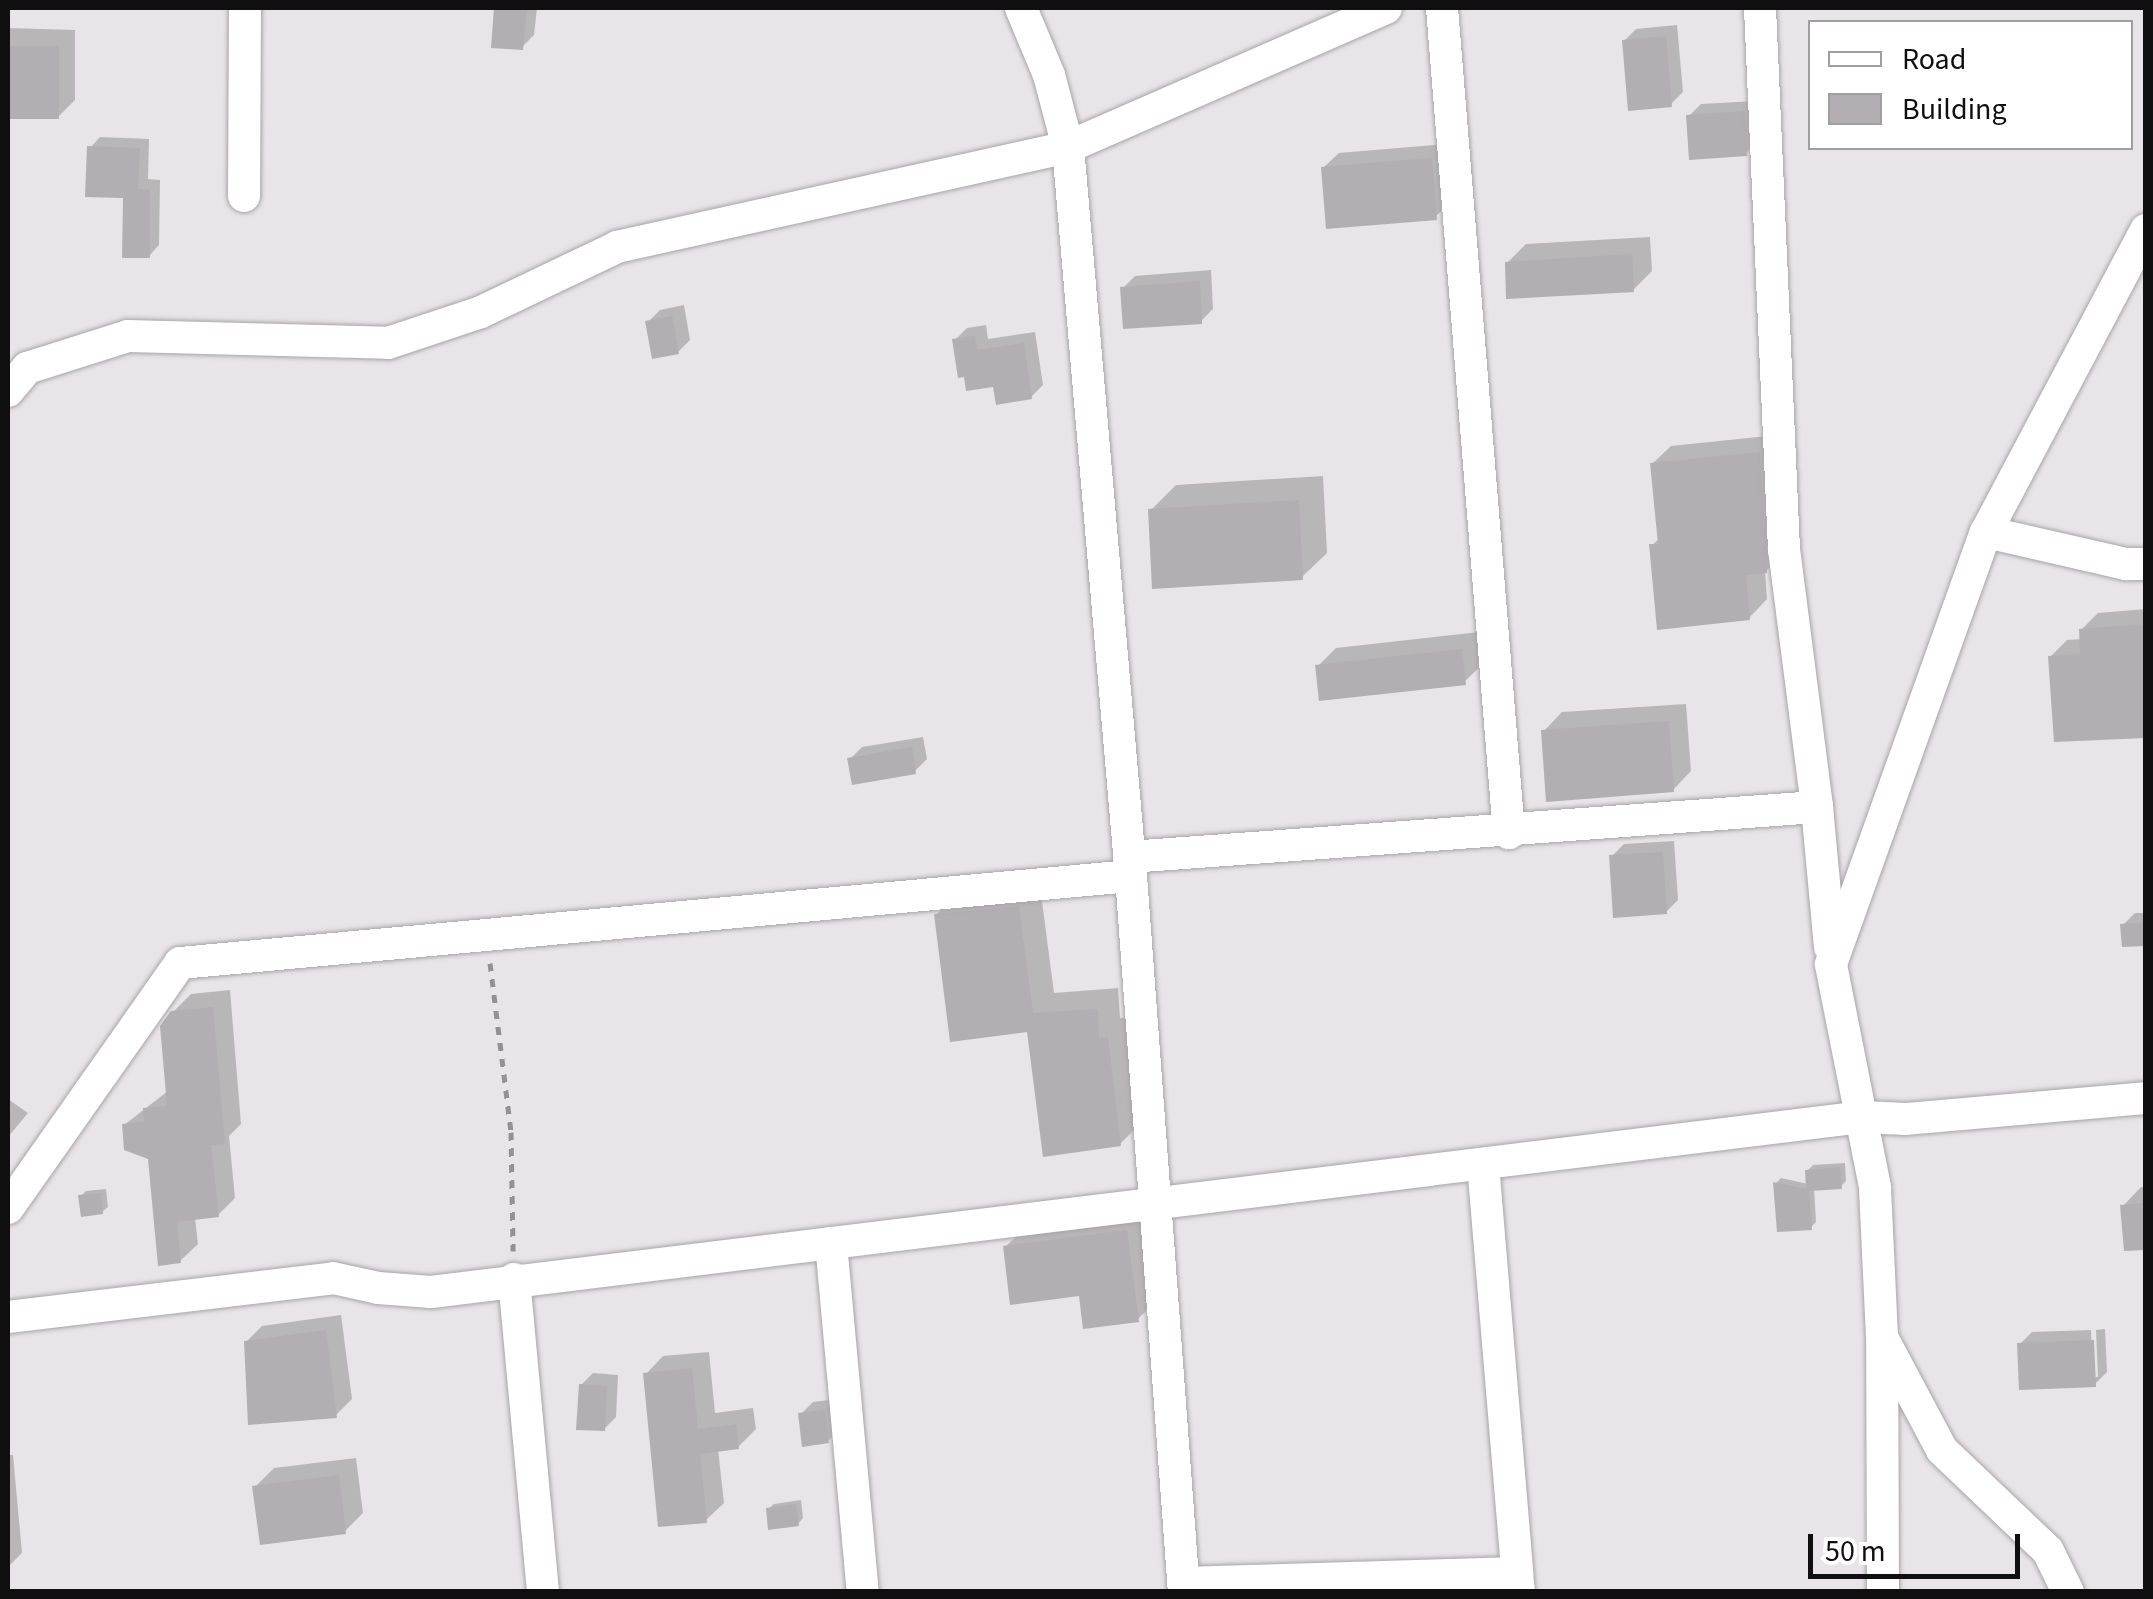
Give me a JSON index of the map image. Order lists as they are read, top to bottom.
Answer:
{
  "legend": ["Road", "Building"],
  "scale_bar": "50 m"
}
